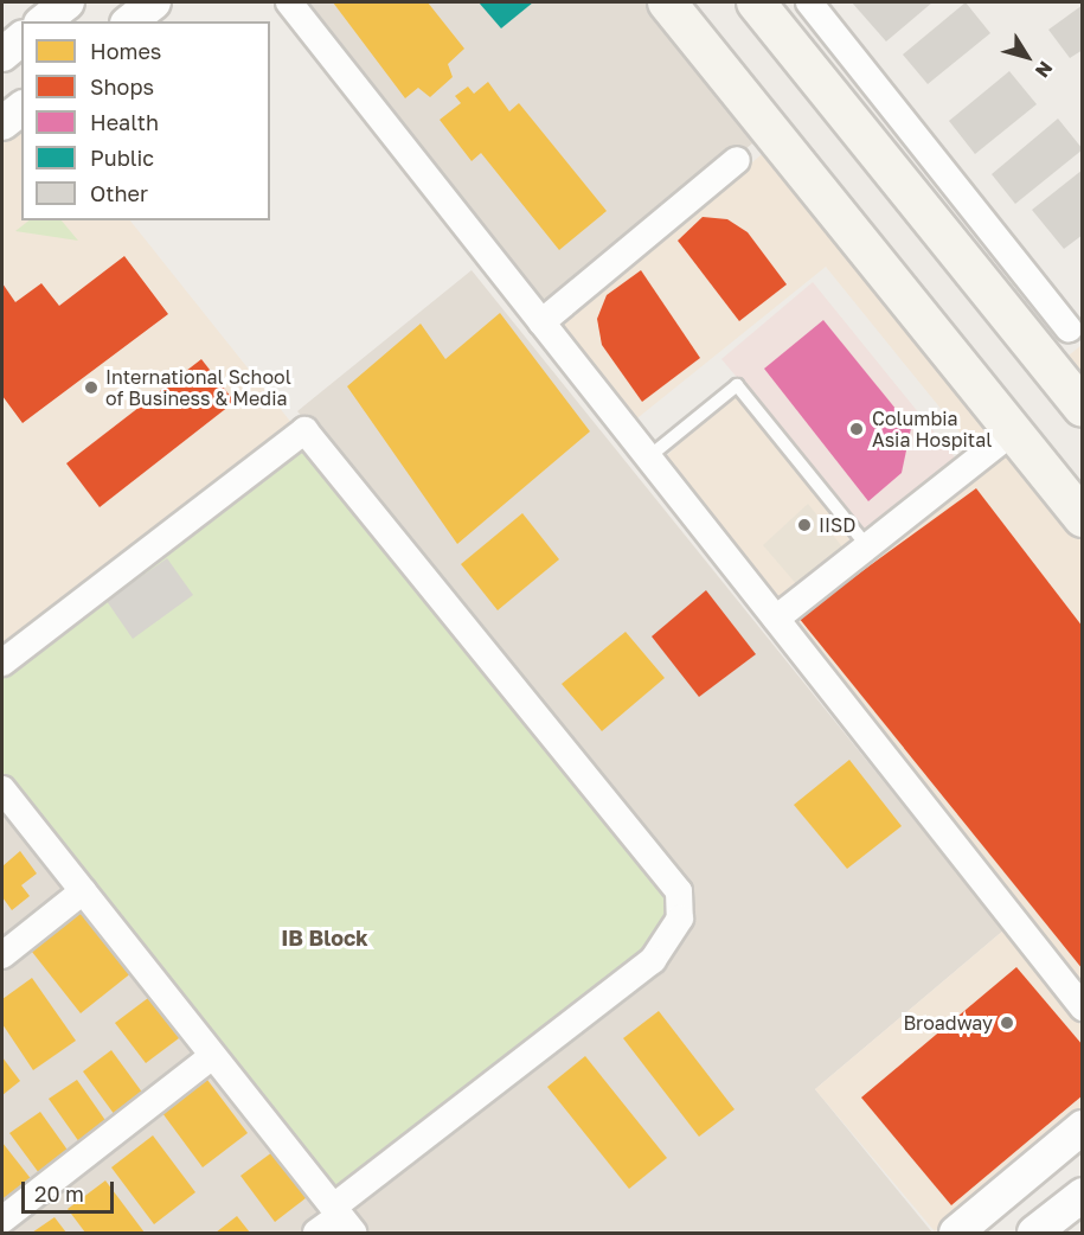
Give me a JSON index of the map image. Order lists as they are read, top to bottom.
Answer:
{
  "districts": ["IB Block"],
  "places": [
    "International School of Business & Media",
    "Columbia Asia Hospital",
    "IISD",
    "Broadway"
  ],
  "legend": [
    "Homes",
    "Shops",
    "Health",
    "Public",
    "Other"
  ],
  "scale_bar": "20 m",
  "north": "bottom right"
}
